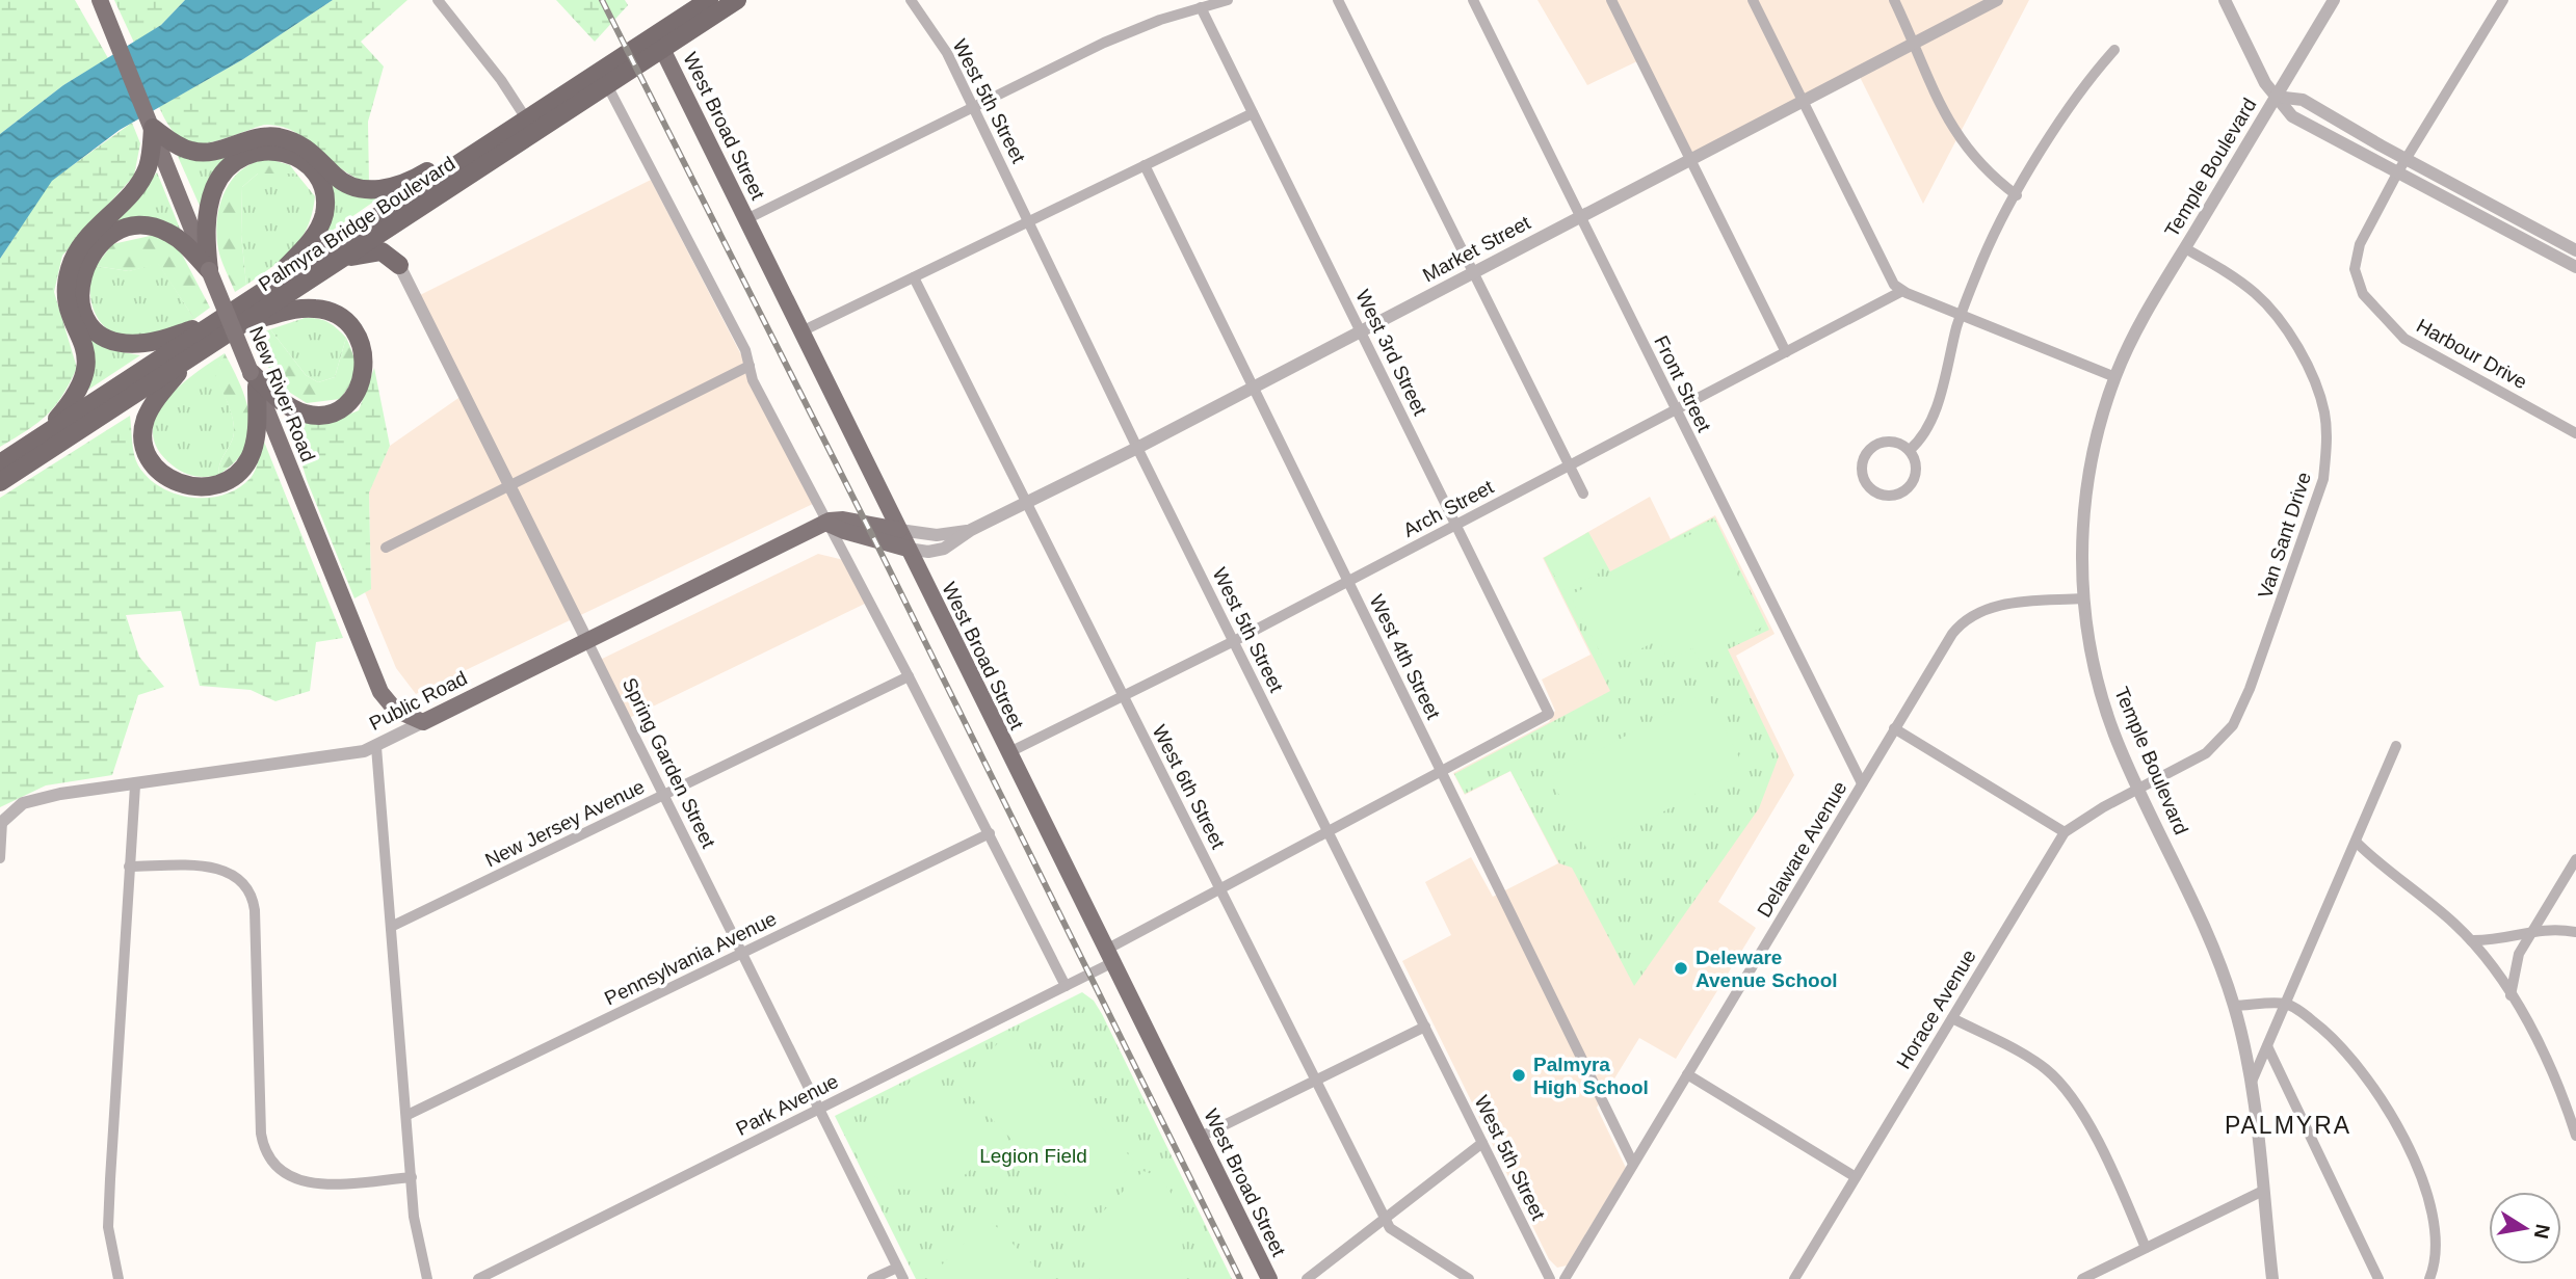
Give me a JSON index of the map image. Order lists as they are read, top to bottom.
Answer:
{
  "streets": {
    "highway": ["Palmyra Bridge Boulevard"],
    "main road": ["West Broad Street", "New River Road", "Public Road"],
    "street": [
      "West 5th Street",
      "Temple Boulevard",
      "Market Street",
      "West 3rd Street",
      "Harbour Drive",
      "Front Street",
      "Arch Street",
      "Van Sant Drive",
      "West 4th Street",
      "Spring Garden Street",
      "West 6th Street",
      "New Jersey Avenue",
      "Delaware Avenue",
      "Pennsylvania Avenue",
      "Horace Avenue",
      "Park Avenue"
    ]
  },
  "crossings": [
    ["West 5th Street", "Market Street"],
    ["West 5th Street", "Arch Street"],
    ["West 5th Street", "Park Avenue"],
    ["West Broad Street", "Palmyra Bridge Boulevard"],
    ["West Broad Street", "Market Street"],
    ["West Broad Street", "Arch Street"],
    ["West Broad Street", "Public Road"],
    ["West Broad Street", "Park Avenue"],
    ["Temple Boulevard", "Van Sant Drive"],
    ["Temple Boulevard", "Delaware Avenue"],
    ["Temple Boulevard", "Horace Avenue"],
    ["Market Street", "West 3rd Street"],
    ["Market Street", "Front Street"],
    ["Market Street", "West 4th Street"],
    ["Market Street", "Public Road"],
    ["Market Street", "West 6th Street"],
    ["West 3rd Street", "Arch Street"],
    ["West 3rd Street", "Park Avenue"],
    ["Front Street", "Arch Street"],
    ["Front Street", "Delaware Avenue"],
    ["New River Road", "Public Road"],
    ["Arch Street", "West 4th Street"],
    ["Arch Street", "West 6th Street"],
    ["Van Sant Drive", "Horace Avenue"],
    ["West 4th Street", "Delaware Avenue"],
    ["West 4th Street", "Park Avenue"],
    ["Public Road", "Spring Garden Street"],
    ["Spring Garden Street", "New Jersey Avenue"],
    ["Spring Garden Street", "Pennsylvania Avenue"],
    ["Spring Garden Street", "Park Avenue"],
    ["West 6th Street", "Park Avenue"]
  ],
  "districts": ["PALMYRA"],
  "parks": ["Legion Field"],
  "places": ["Deleware Avenue School", "Palmyra High School"],
  "north": "right"
}
